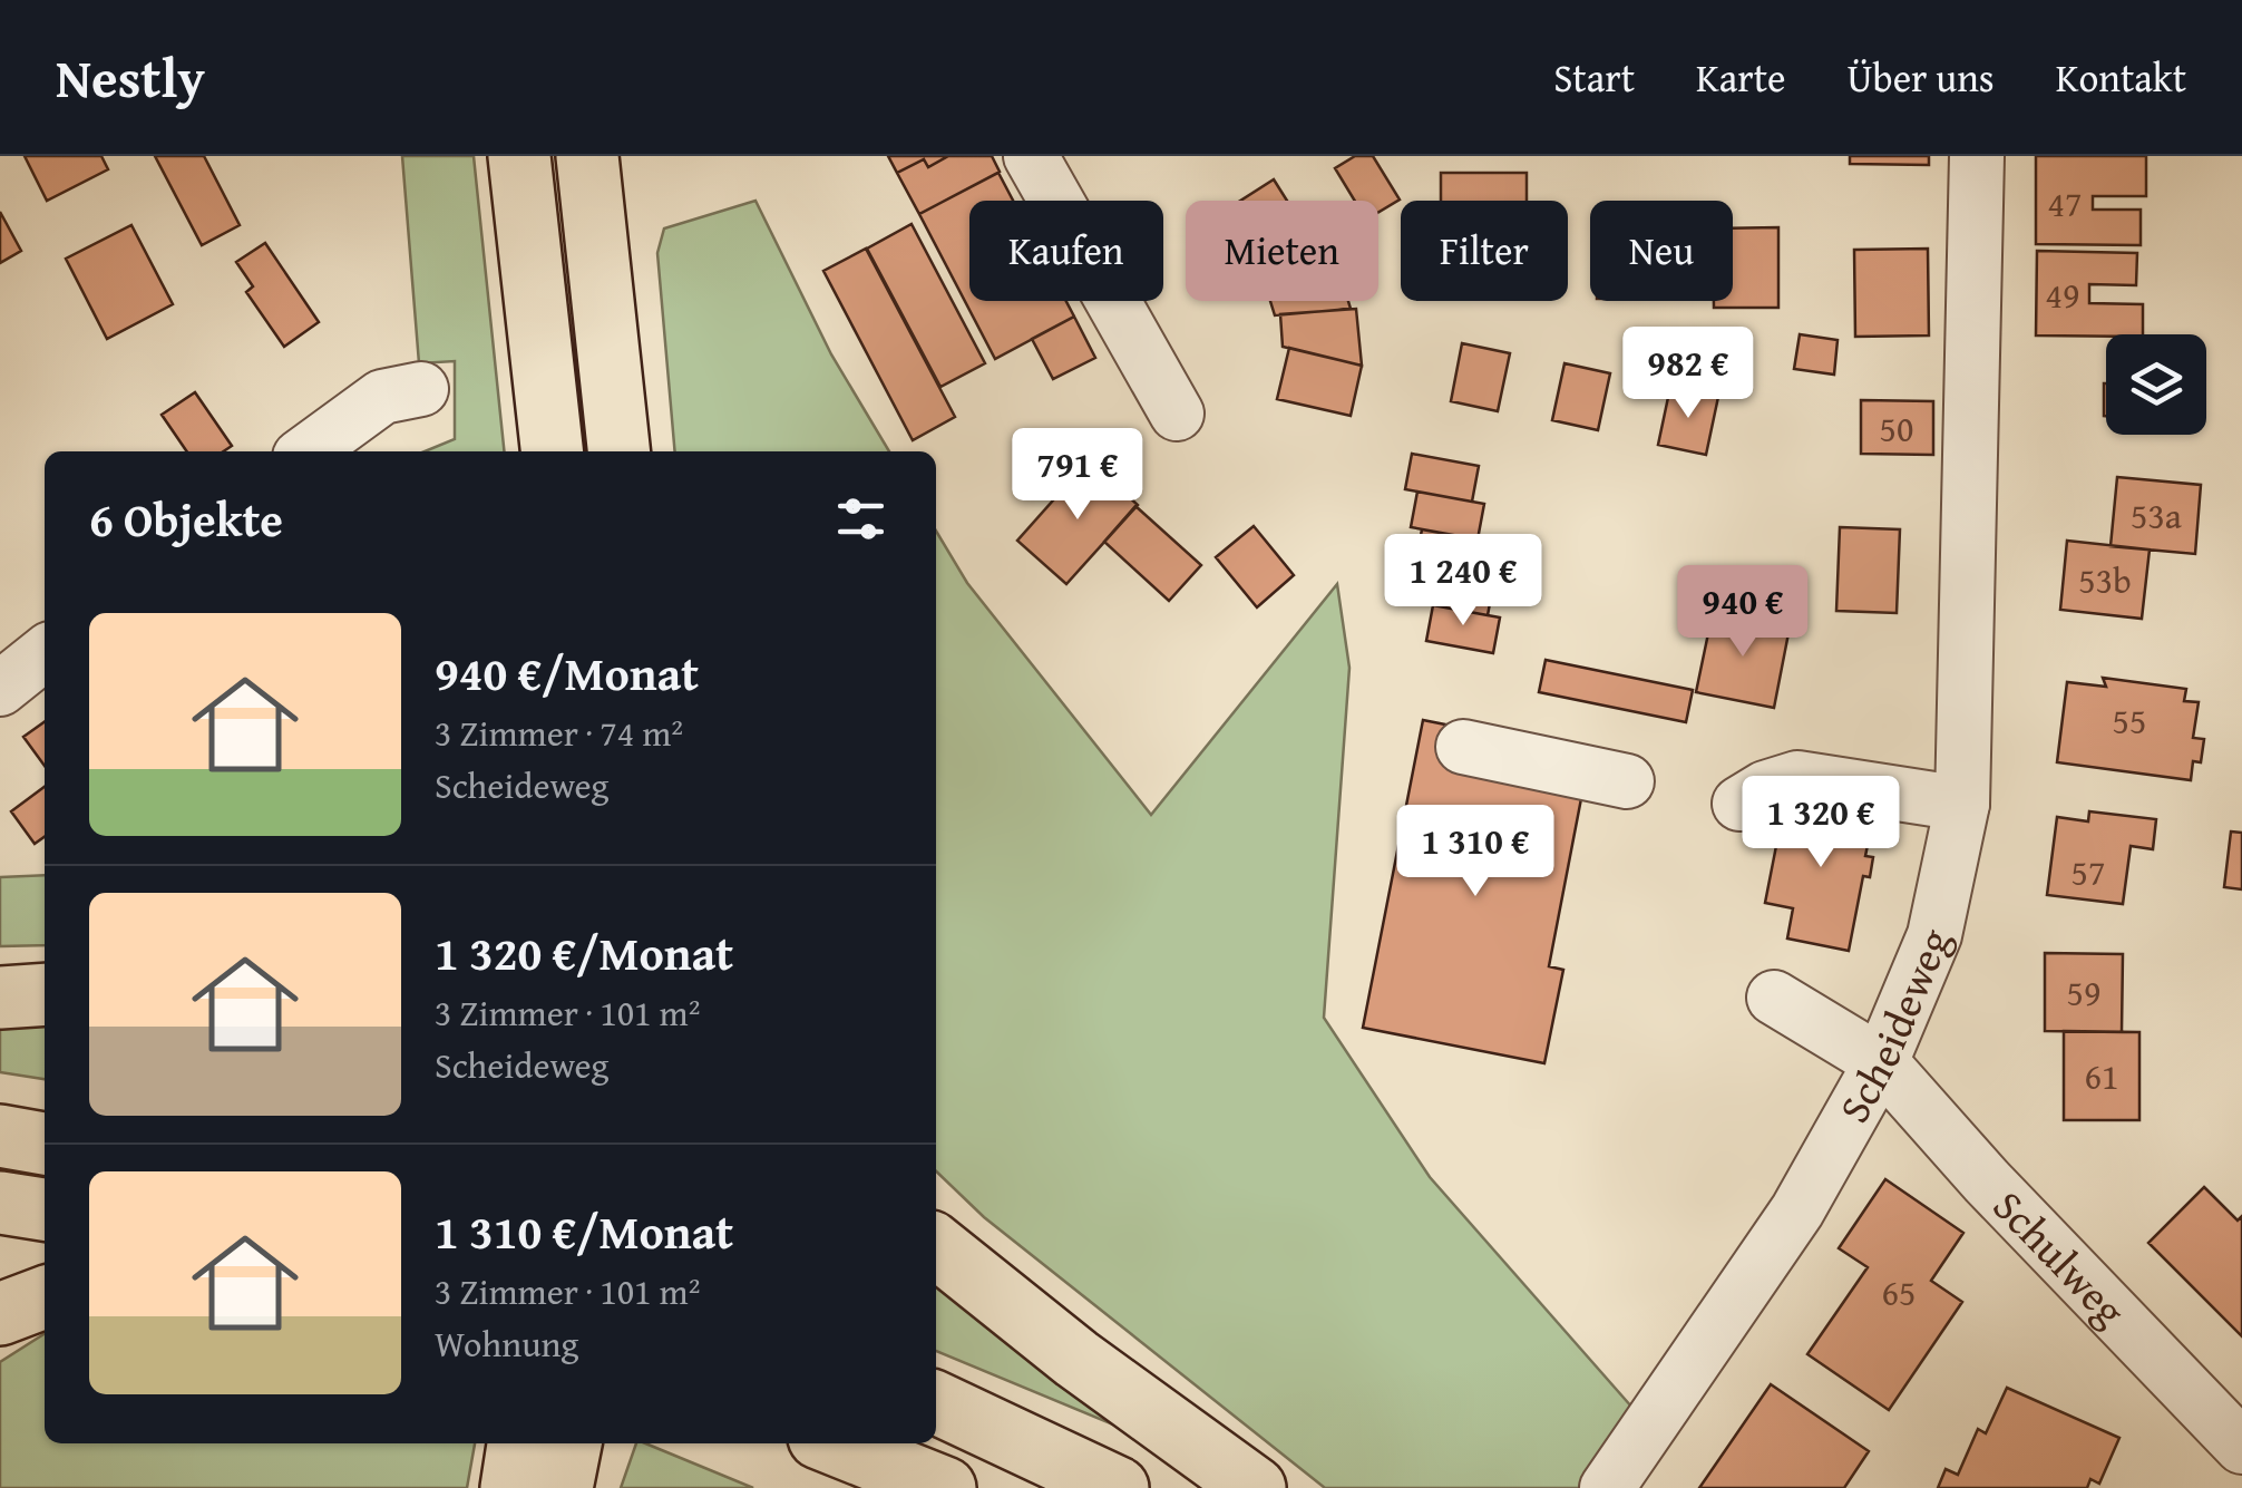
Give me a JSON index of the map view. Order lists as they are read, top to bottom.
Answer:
{
  "streets": {
    "street": ["Scheideweg", "Schulweg"]
  },
  "crossings": [
    ["Scheideweg", "Schulweg"]
  ],
  "house_numbers": [
    "47",
    "49",
    "50",
    "53a",
    "53b",
    "55",
    "57",
    "59",
    "61",
    "65"
  ],
  "page": {
    "header": "Nestly",
    "nav": [
      "Start",
      "Karte",
      "Über uns",
      "Kontakt"
    ],
    "chip": [
      "Kaufen",
      "Mieten",
      "Filter",
      "Neu"
    ],
    "price": [
      "982 €",
      "791 €",
      "1 240 €",
      "940 €",
      "1 320 €",
      "1 310 €"
    ],
    "heading": "6 Objekte",
    "list": [
      {
        "name": "940 €/Monat",
        "note": "3 Zimmer · 74 m² · Scheideweg"
      },
      {
        "name": "1 320 €/Monat",
        "note": "3 Zimmer · 101 m² · Scheideweg"
      },
      {
        "name": "1 310 €/Monat",
        "note": "3 Zimmer · 101 m² · Wohnung"
      }
    ]
  }
}
